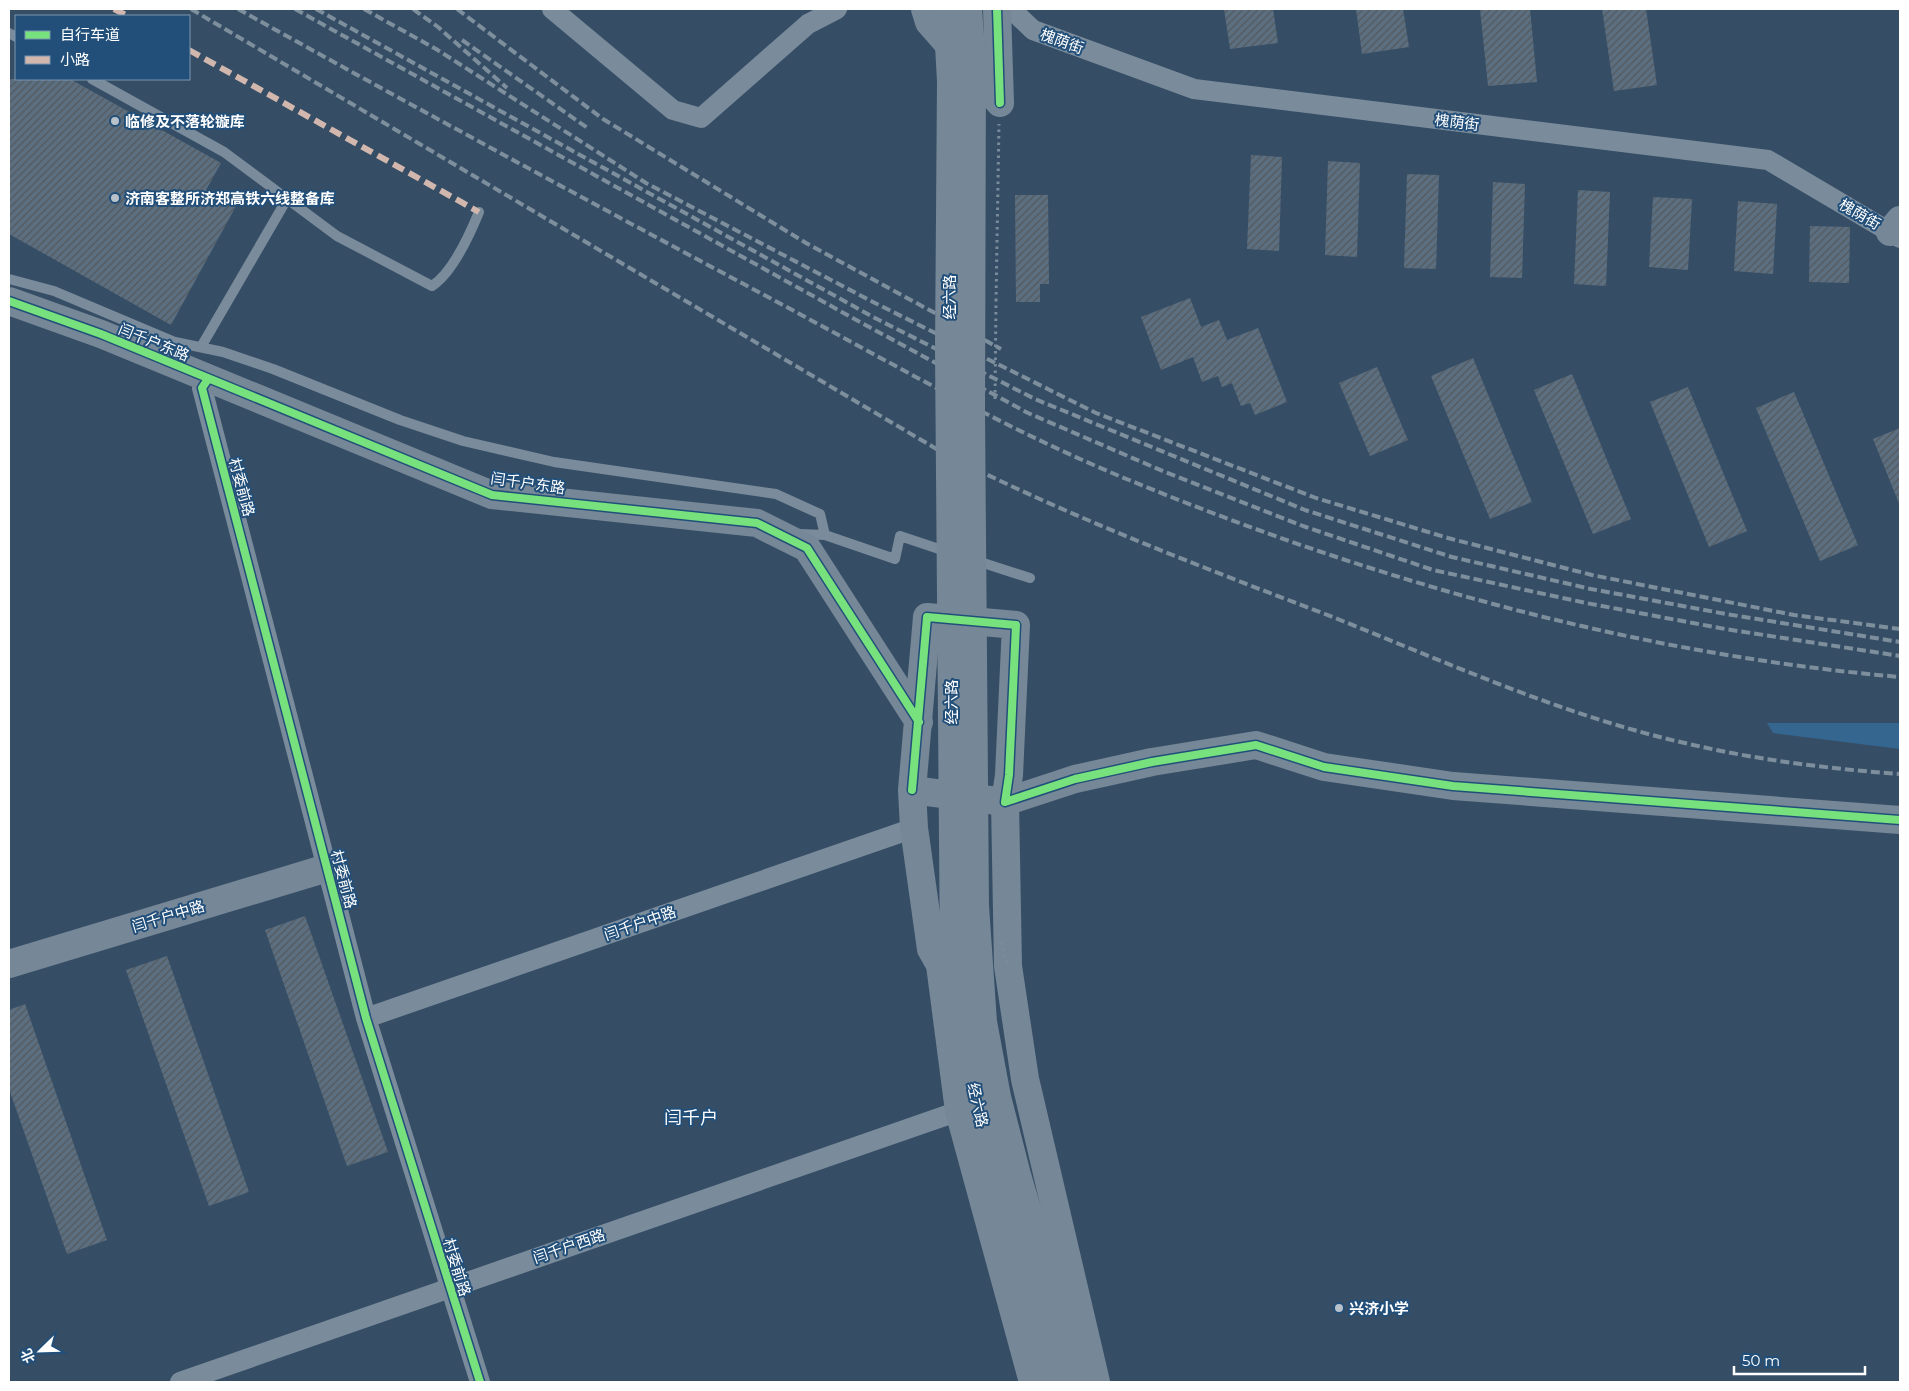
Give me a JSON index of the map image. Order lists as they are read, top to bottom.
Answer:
{
  "streets": {
    "main road": ["经六路", "闫千户东路", "闫千户中路"],
    "street": ["槐荫街", "村委前路", "闫千户西路"]
  },
  "crossings": [
    ["闫千户东路", "村委前路"],
    ["村委前路", "闫千户中路"],
    ["村委前路", "闫千户西路"]
  ],
  "districts": ["闫千户"],
  "places": ["临修及不落轮镟库", "济南客整所济郑高铁六线整备库", "兴济小学"],
  "legend": ["自行车道", "小路"],
  "scale_bar": "50 m",
  "north": "bottom left"
}
